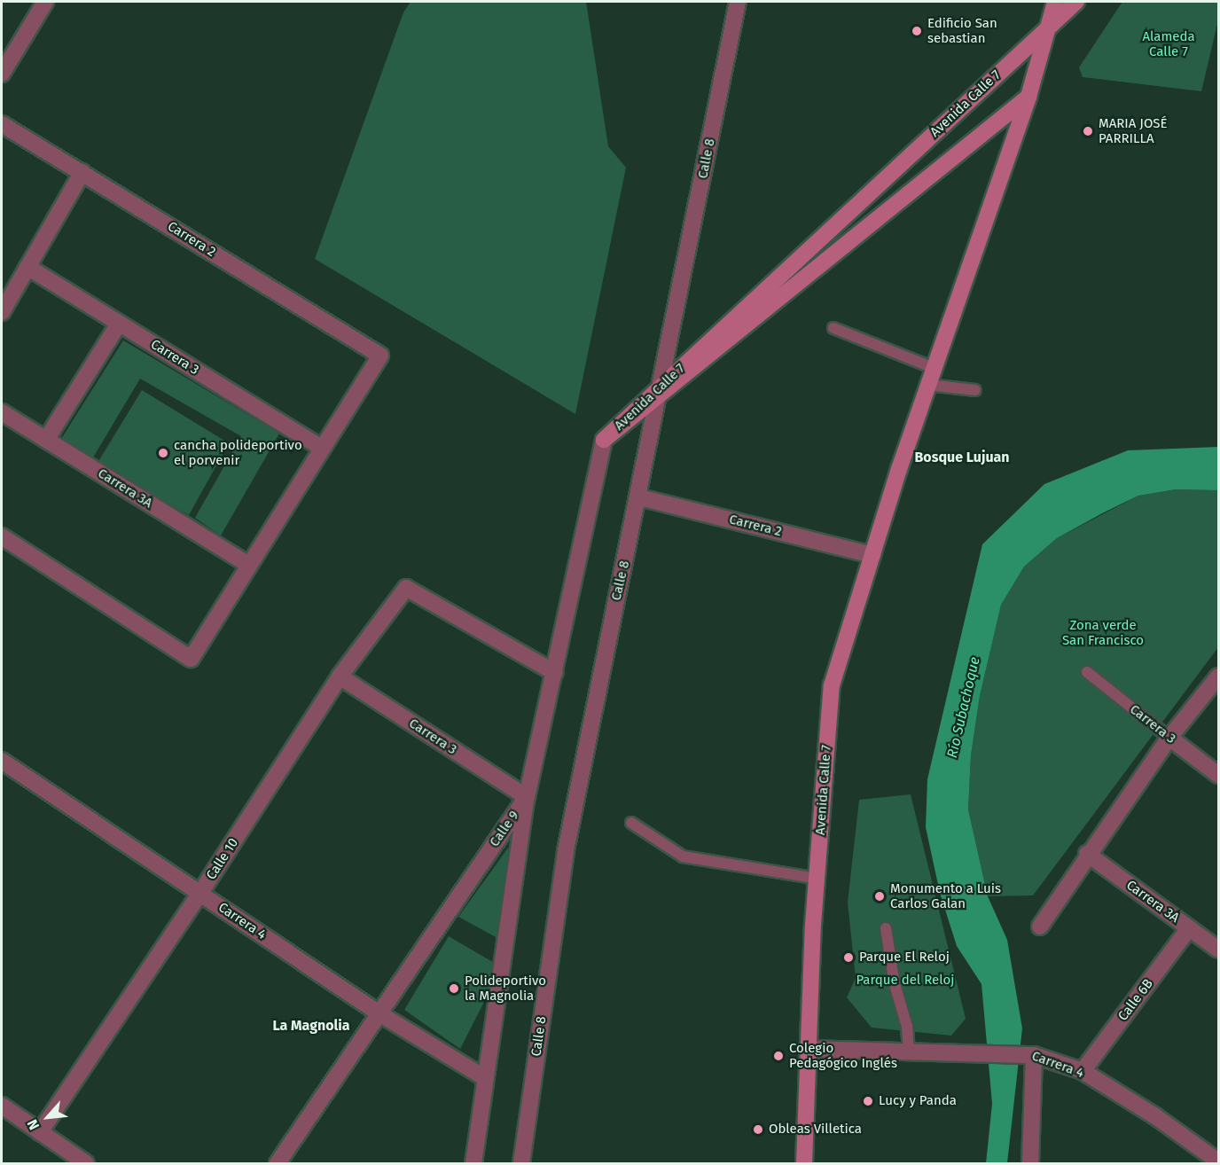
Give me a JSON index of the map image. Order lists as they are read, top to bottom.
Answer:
{
  "streets": {
    "main road": ["Avenida Calle 7"],
    "street": [
      "Calle 8",
      "Carrera 2",
      "Carrera 3",
      "Carrera 3A",
      "Calle 9",
      "Calle 10",
      "Carrera 4",
      "Calle 6B"
    ]
  },
  "crossings": [
    ["Avenida Calle 7", "Carrera 2"],
    ["Avenida Calle 7", "Calle 9"],
    ["Avenida Calle 7", "Carrera 4"],
    ["Calle 8", "Carrera 2"],
    ["Carrera 2", "Carrera 3"],
    ["Carrera 3", "Calle 9"],
    ["Carrera 3", "Calle 10"],
    ["Carrera 3A", "Calle 6B"],
    ["Calle 9", "Calle 10"],
    ["Calle 9", "Carrera 4"],
    ["Calle 10", "Carrera 4"],
    ["Carrera 4", "Calle 6B"]
  ],
  "districts": ["Bosque Lujuan", "La Magnolia"],
  "water": ["Río Subachoque"],
  "parks": ["Alameda Calle 7", "Zona verde San Francisco", "Parque del Reloj"],
  "places": [
    "Edificio San sebastian",
    "MARIA JOSÉ PARRILLA",
    "cancha polideportivo el porvenir",
    "Monumento a Luis Carlos Galan",
    "Parque El Reloj",
    "Polideportivo la Magnolia",
    "Colegio Pedagógico Inglés",
    "Lucy y Panda",
    "Obleas Villetica"
  ],
  "north": "bottom left"
}
